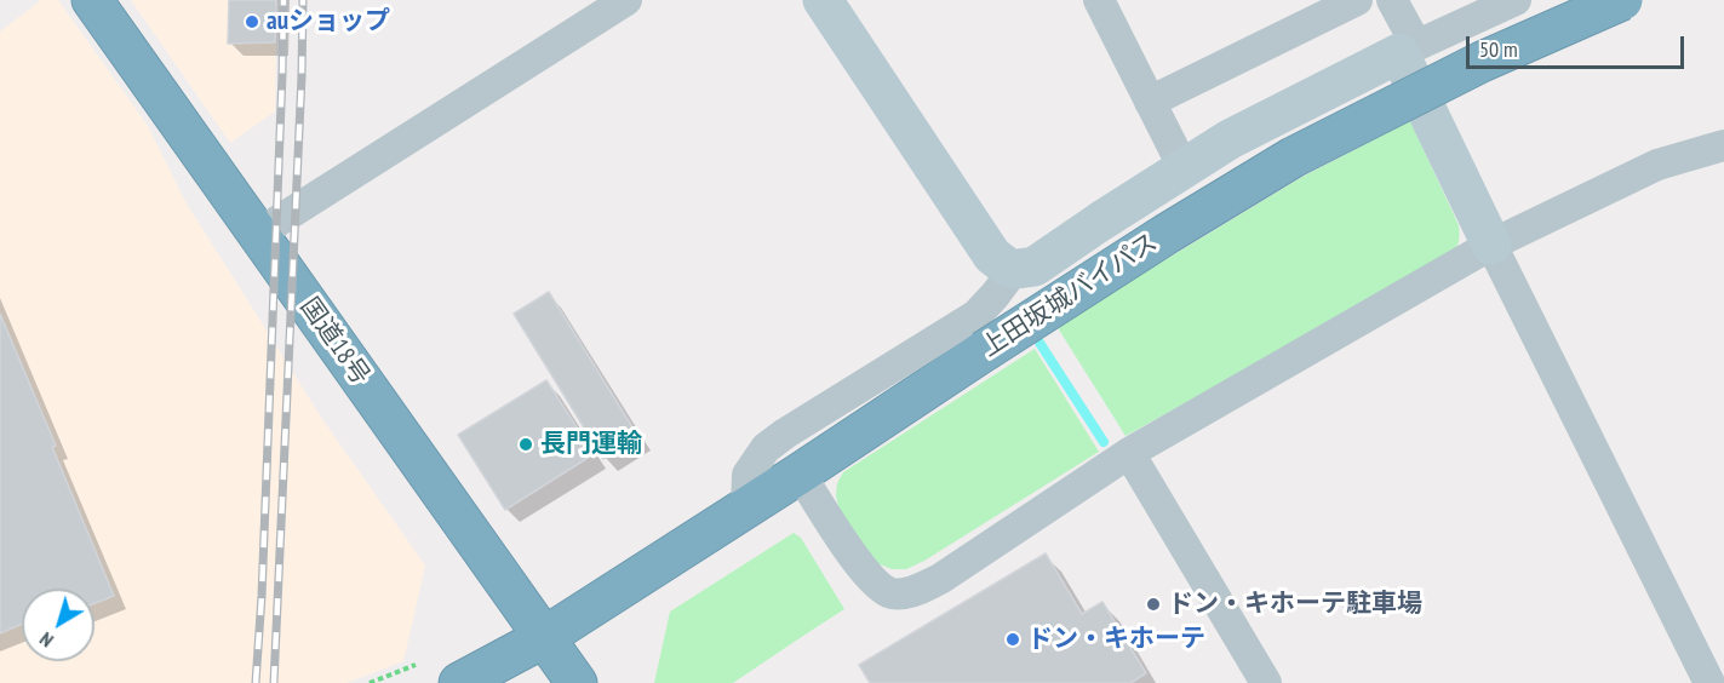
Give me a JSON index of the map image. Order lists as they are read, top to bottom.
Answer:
{
  "streets": {
    "highway": ["上田坂城バイパス", "国道18号"]
  },
  "crossings": [
    ["上田坂城バイパス", "国道18号"]
  ],
  "places": [
    "auショップ",
    "長門運輸",
    "ドン・キホーテ駐車場",
    "ドン・キホーテ"
  ],
  "scale_bar": "50 m",
  "north": "bottom left"
}
